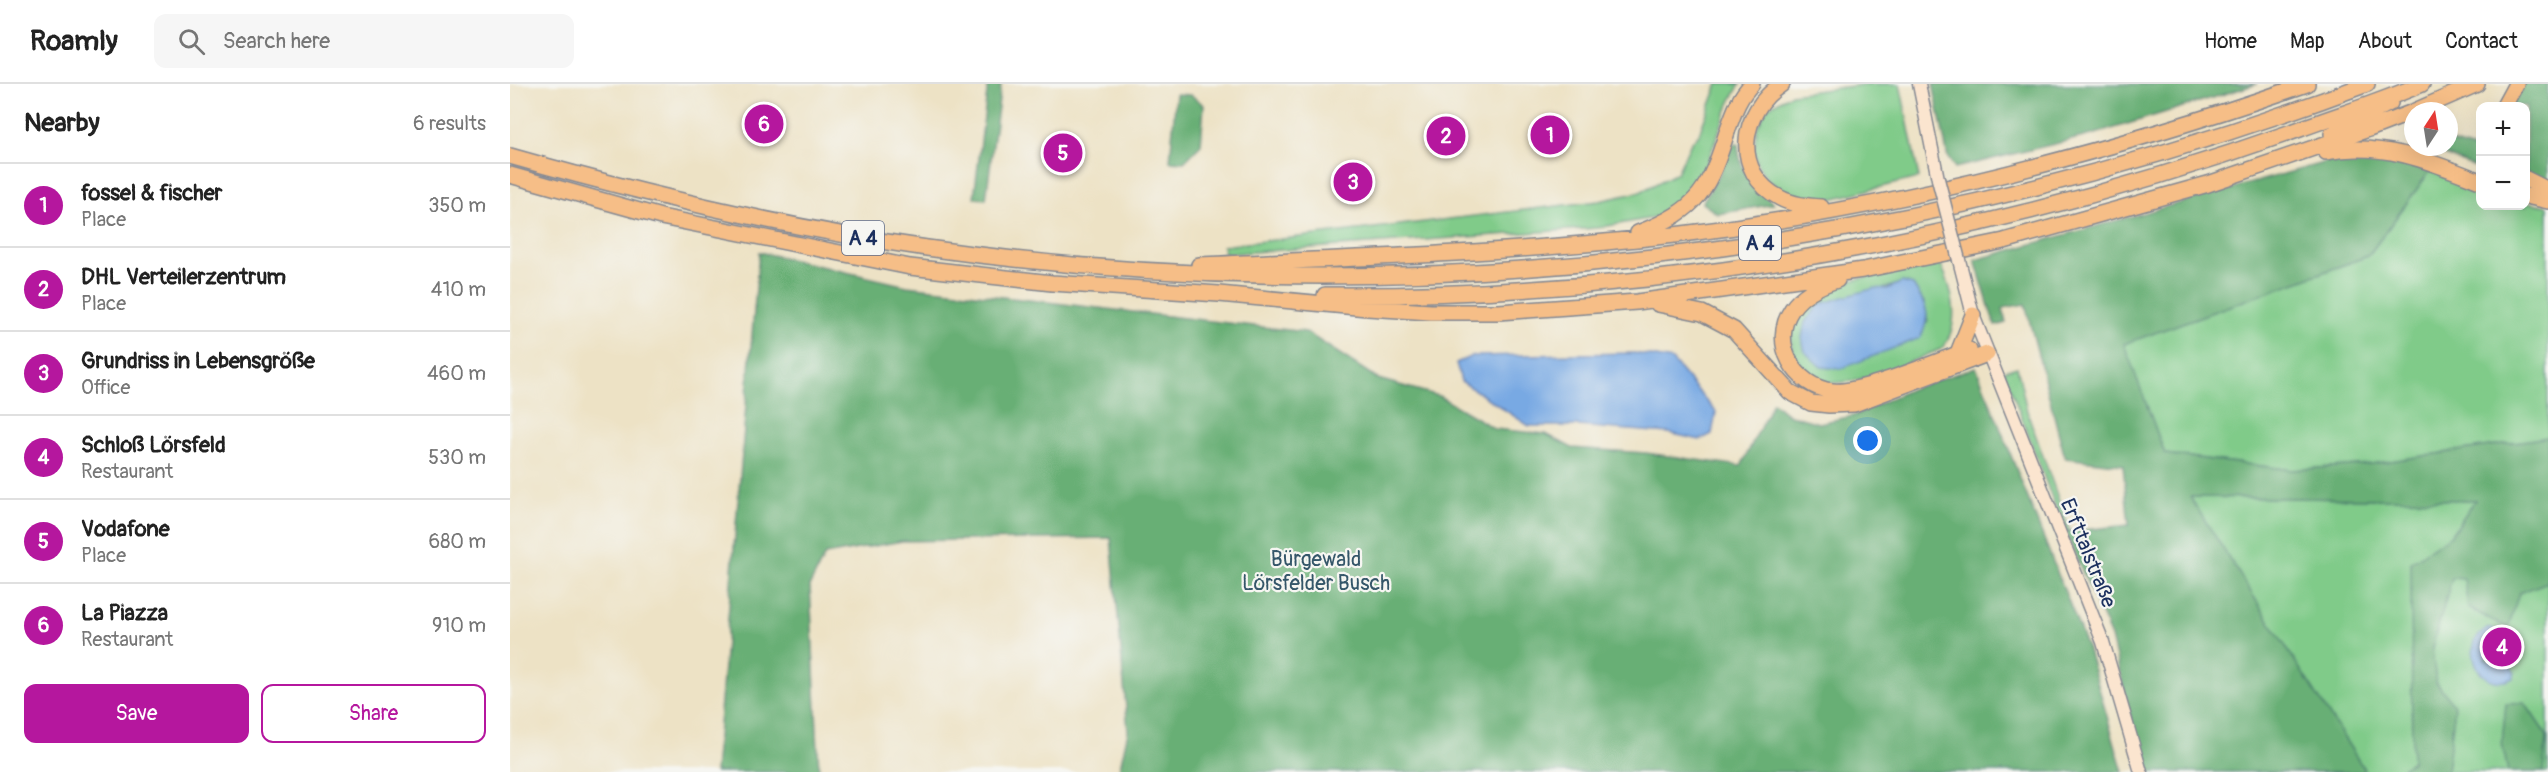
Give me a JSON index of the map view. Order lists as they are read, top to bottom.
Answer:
{
  "streets": {
    "highway": ["A 4"],
    "main road": ["Erfttalstraße"]
  },
  "parks": ["Bürgewald Lörsfelder Busch"],
  "north": "top",
  "page": {
    "header": "Roamly",
    "search": "Search here",
    "nav": [
      "Home",
      "Map",
      "About",
      "Contact"
    ],
    "heading": ["Nearby", "6 results"],
    "map_buttons": ["+", "−"],
    "pins": [
      "6",
      "1",
      "2",
      "5",
      "3",
      "4"
    ],
    "list": [
      {
        "mark": "1",
        "name": "fossel & fischer",
        "note": "Place",
        "value": "350 m"
      },
      {
        "mark": "2",
        "name": "DHL Verteilerzentrum",
        "note": "Place",
        "value": "410 m"
      },
      {
        "mark": "3",
        "name": "Grundriss in Lebensgröße",
        "note": "Office",
        "value": "460 m"
      },
      {
        "mark": "4",
        "name": "Schloß Lörsfeld",
        "note": "Restaurant",
        "value": "530 m"
      },
      {
        "mark": "5",
        "name": "Vodafone",
        "note": "Place",
        "value": "680 m"
      },
      {
        "mark": "6",
        "name": "La Piazza",
        "note": "Restaurant",
        "value": "910 m"
      }
    ],
    "buttons": ["Save", "Share"]
  }
}
